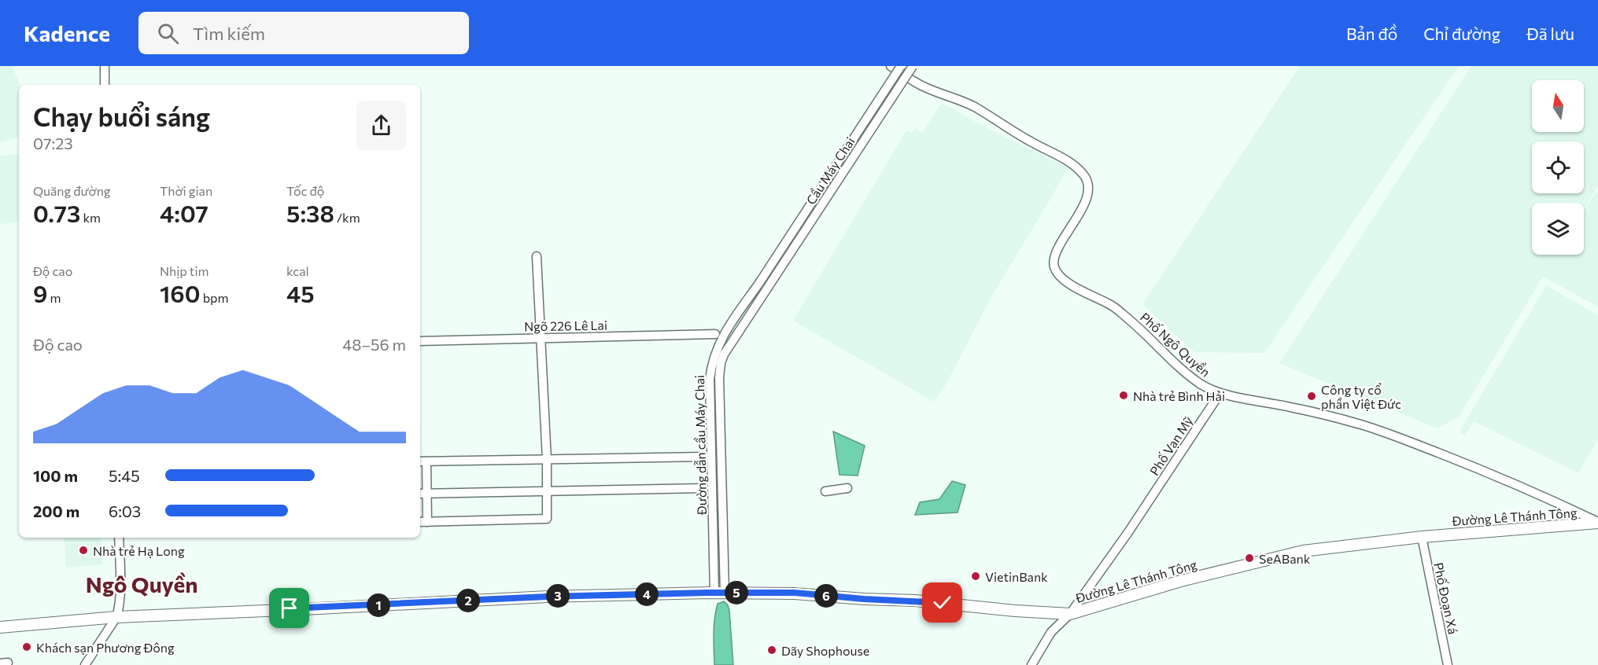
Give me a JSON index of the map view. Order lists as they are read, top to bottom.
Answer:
{
  "streets": {
    "main road": ["Đường Lê Thánh Tông"],
    "street": [
      "Cầu Máy Chai",
      "Ngõ 226 Lê Lai",
      "Phố Ngô Quyền",
      "Đường dẫn cầu Máy Chai",
      "Phố Vạn Mỹ",
      "Phố Đoạn Xá"
    ]
  },
  "crossings": [
    ["Cầu Máy Chai", "Đường dẫn cầu Máy Chai"],
    ["Phố Ngô Quyền", "Phố Vạn Mỹ"],
    ["Phố Ngô Quyền", "Đường Lê Thánh Tông"],
    ["Đường dẫn cầu Máy Chai", "Đường Lê Thánh Tông"],
    ["Phố Vạn Mỹ", "Đường Lê Thánh Tông"],
    ["Đường Lê Thánh Tông", "Phố Đoạn Xá"]
  ],
  "districts": ["Ngô Quyền"],
  "places": [
    "Nhà trẻ Bình Hải",
    "Công ty cổ phần Việt Đức",
    "Nhà trẻ Hạ Long",
    "SeABank",
    "VietinBank",
    "Khách sạn Phương Đông",
    "Dãy Shophouse"
  ],
  "north": "top",
  "page": {
    "header": "Kadence",
    "search": "Tìm kiếm",
    "nav": ["Bản đồ", "Chỉ đường", "Đã lưu"],
    "heading": ["Chạy buổi sáng", "07:23"],
    "stats": [
      ["Quãng đường", "0.73 km"],
      ["Thời gian", "4:07"],
      ["Tốc độ", "5:38 /km"],
      ["Độ cao", "9 m"],
      ["Nhịp tim", "160 bpm"],
      ["kcal", "45"]
    ],
    "chart": ["Độ cao", "48–56 m"],
    "list": [
      {
        "name": "100 m",
        "note": "5:45"
      },
      {
        "name": "200 m",
        "note": "6:03"
      }
    ],
    "pins": [
      "5",
      "4",
      "3",
      "6",
      "2",
      "1"
    ]
  }
}
